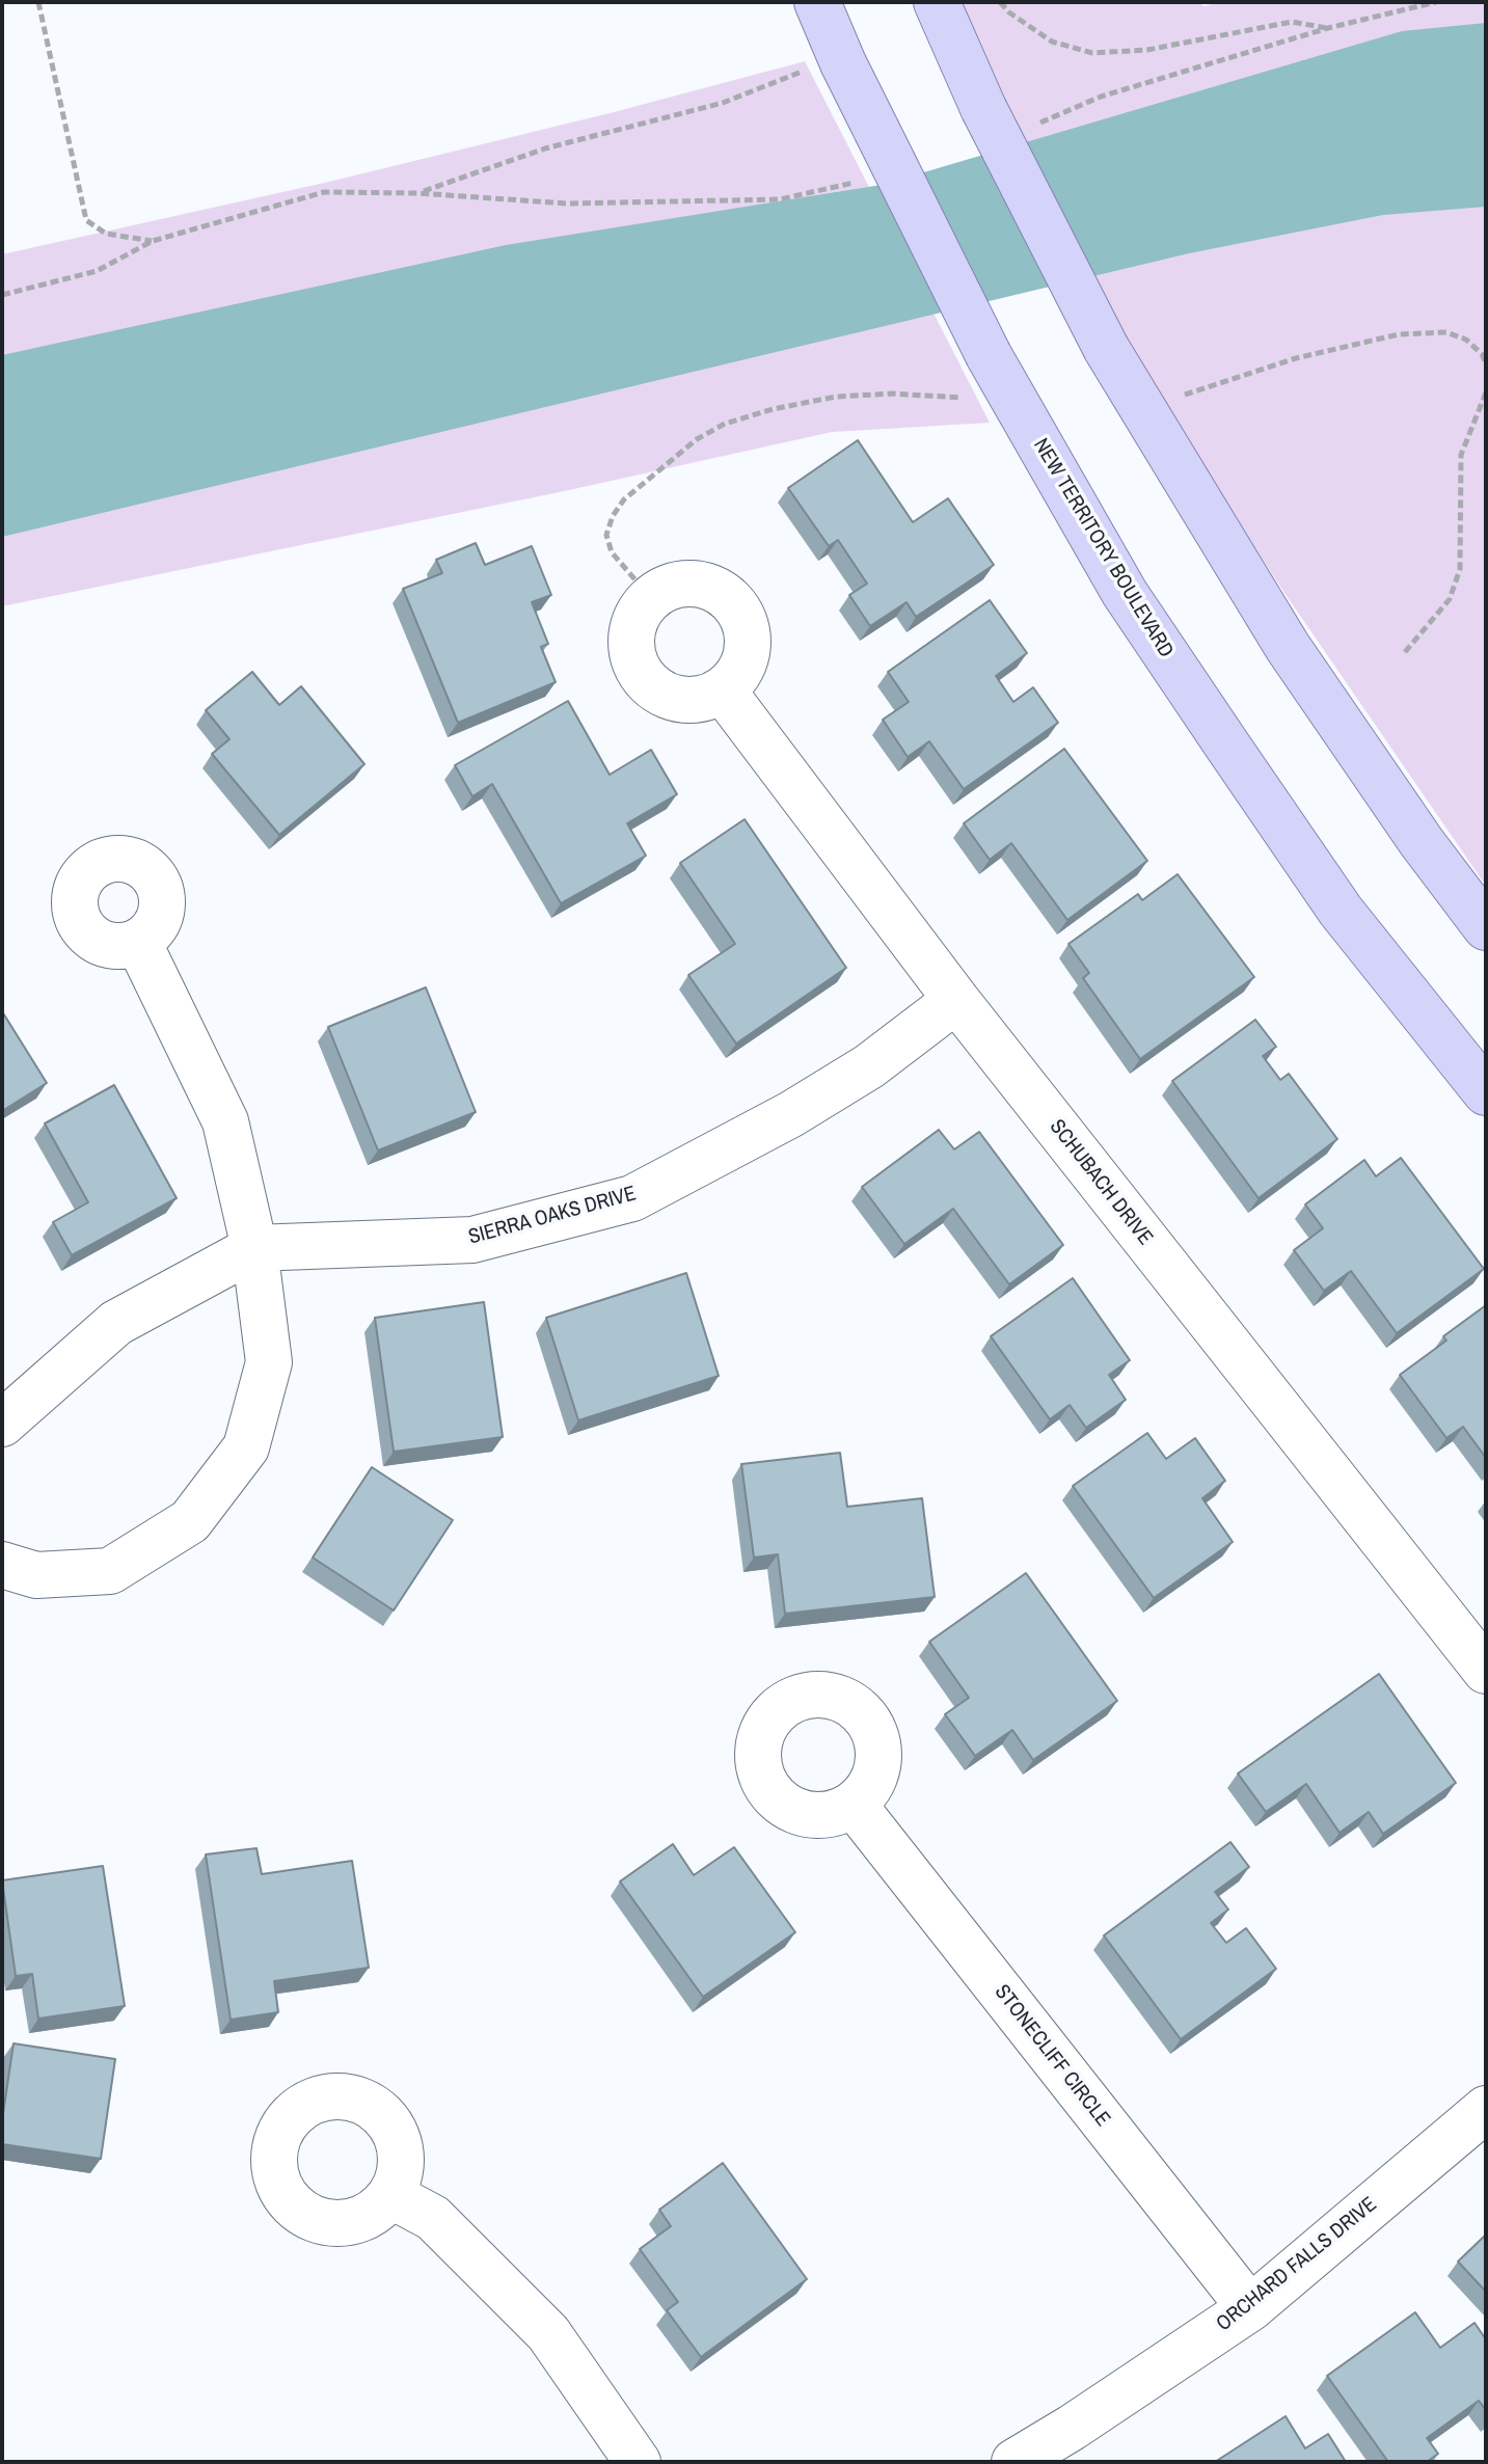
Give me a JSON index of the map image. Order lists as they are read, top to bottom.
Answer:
{
  "streets": {
    "main road": ["NEW TERRITORY BOULEVARD"],
    "street": [
      "SCHUBACH DRIVE",
      "SIERRA OAKS DRIVE",
      "STONECLIFF CIRCLE",
      "ORCHARD FALLS DRIVE"
    ]
  },
  "crossings": [
    ["SCHUBACH DRIVE", "SIERRA OAKS DRIVE"],
    ["STONECLIFF CIRCLE", "ORCHARD FALLS DRIVE"]
  ]
}
